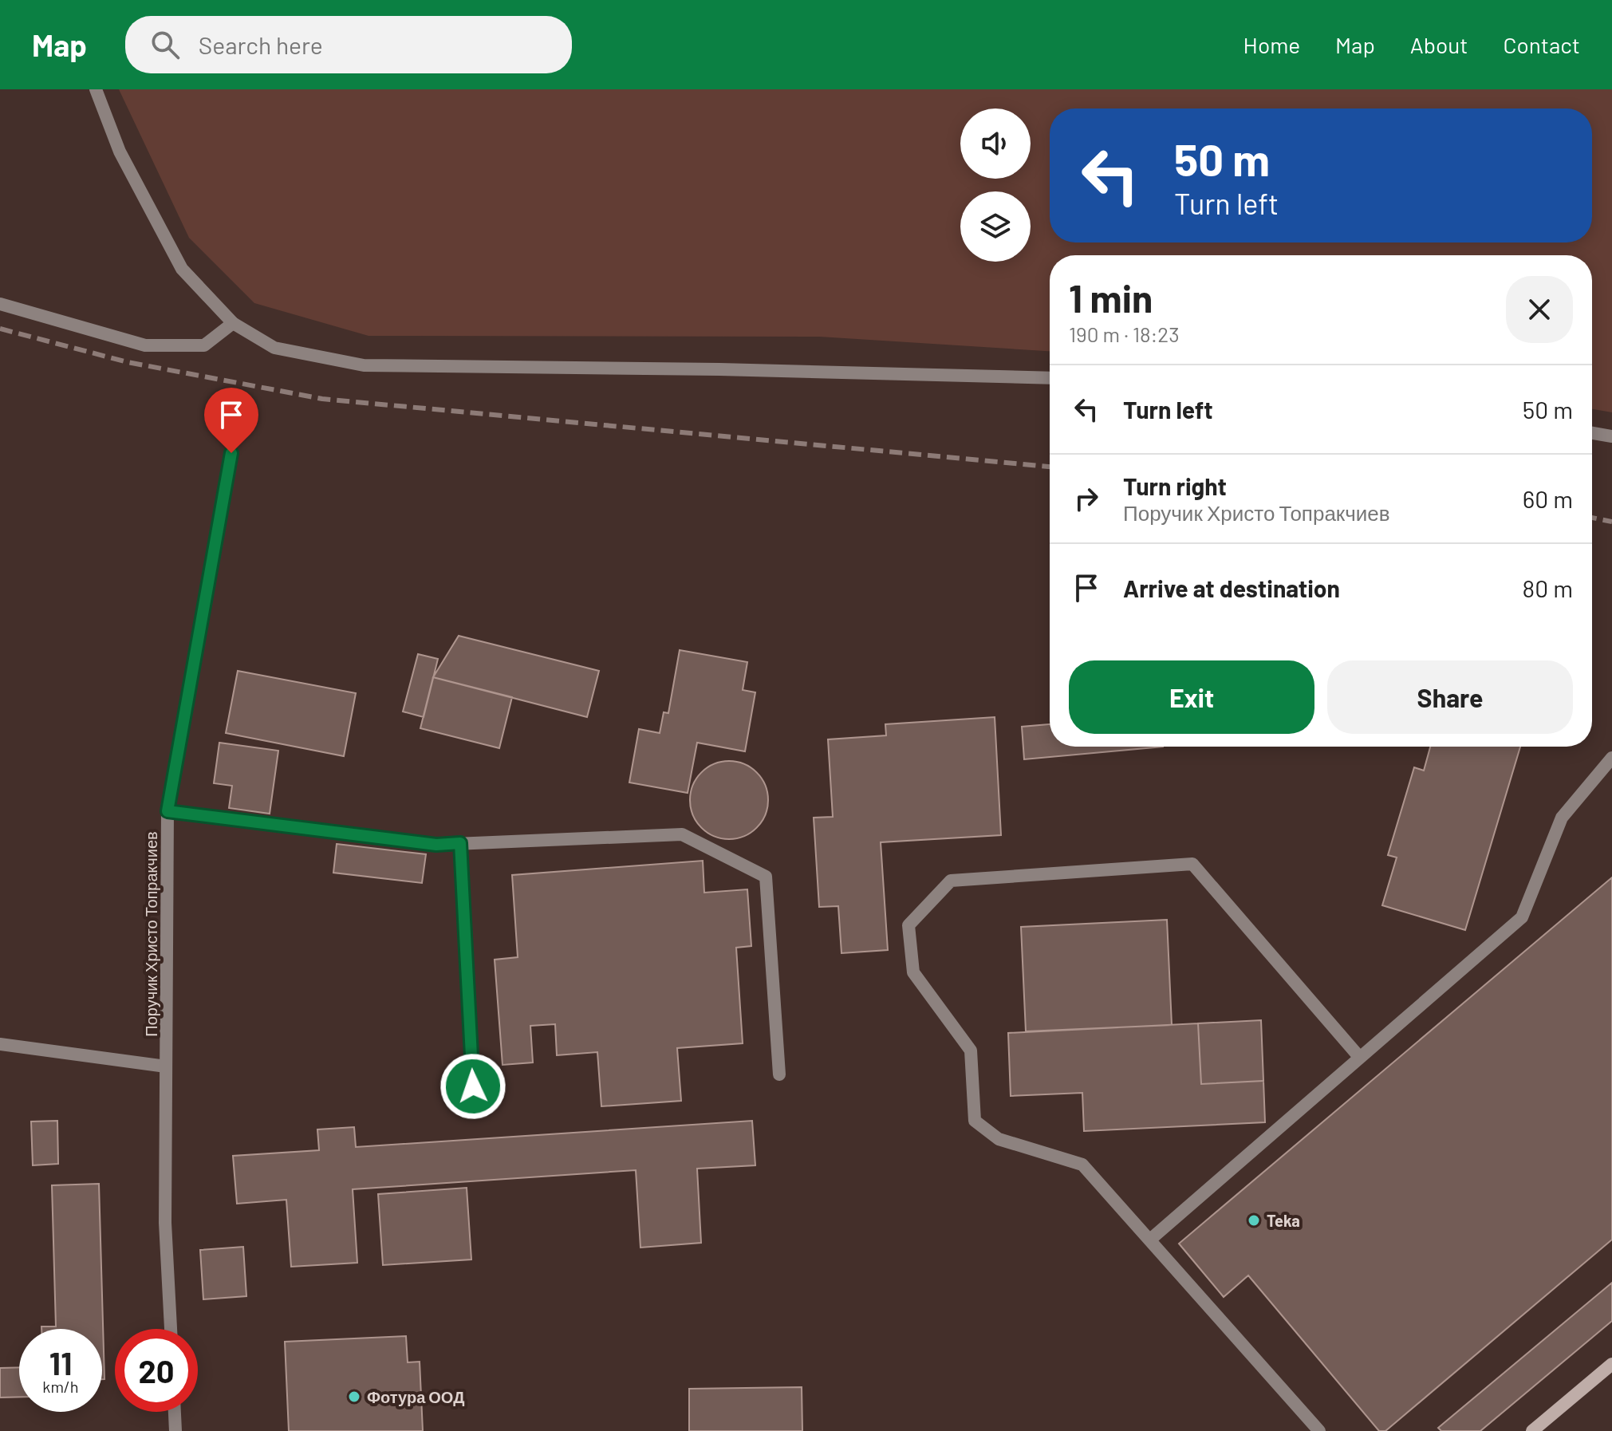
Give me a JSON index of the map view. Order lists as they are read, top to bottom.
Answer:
{
  "streets": {
    "street": ["Поручик Христо Топракчиев"]
  },
  "places": ["Teka", "Фотура ООД"],
  "page": {
    "header": "Map",
    "search": "Search here",
    "nav": [
      "Home",
      "Map",
      "About",
      "Contact"
    ],
    "turn": ["50 m", "Turn left"],
    "heading": ["1 min", "190 m · 18:23"],
    "list": [
      {
        "name": "Turn left",
        "value": "50 m"
      },
      {
        "name": "Turn right",
        "note": "Поручик Христо Топракчиев",
        "value": "60 m"
      },
      {
        "name": "Arrive at destination",
        "value": "80 m"
      }
    ],
    "buttons": ["Exit", "Share"],
    "speed": "11 km/h",
    "limit": "20"
  }
}
